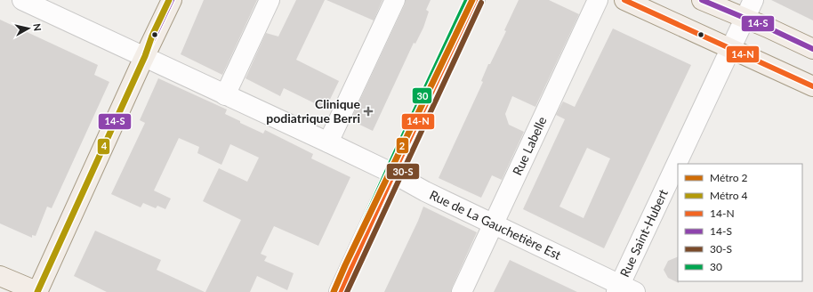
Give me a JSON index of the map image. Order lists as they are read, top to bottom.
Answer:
{
  "streets": {
    "street": ["Rue Labelle", "Rue de La Gauchetière Est", "Rue Saint-Hubert"]
  },
  "crossings": [
    ["Rue Labelle", "Rue de La Gauchetière Est"],
    ["Rue de La Gauchetière Est", "Rue Saint-Hubert"]
  ],
  "places": {
    "health": ["Clinique podiatrique Berri"]
  },
  "lines": [
    "metro line 2",
    "metro line 4",
    "transit line 14-N",
    "transit line 14-S",
    "transit line 30",
    "transit line 30-S"
  ],
  "legend": [
    "Métro 2",
    "Métro 4",
    "14-N",
    "14-S",
    "30-S",
    "30"
  ],
  "north": "right"
}
